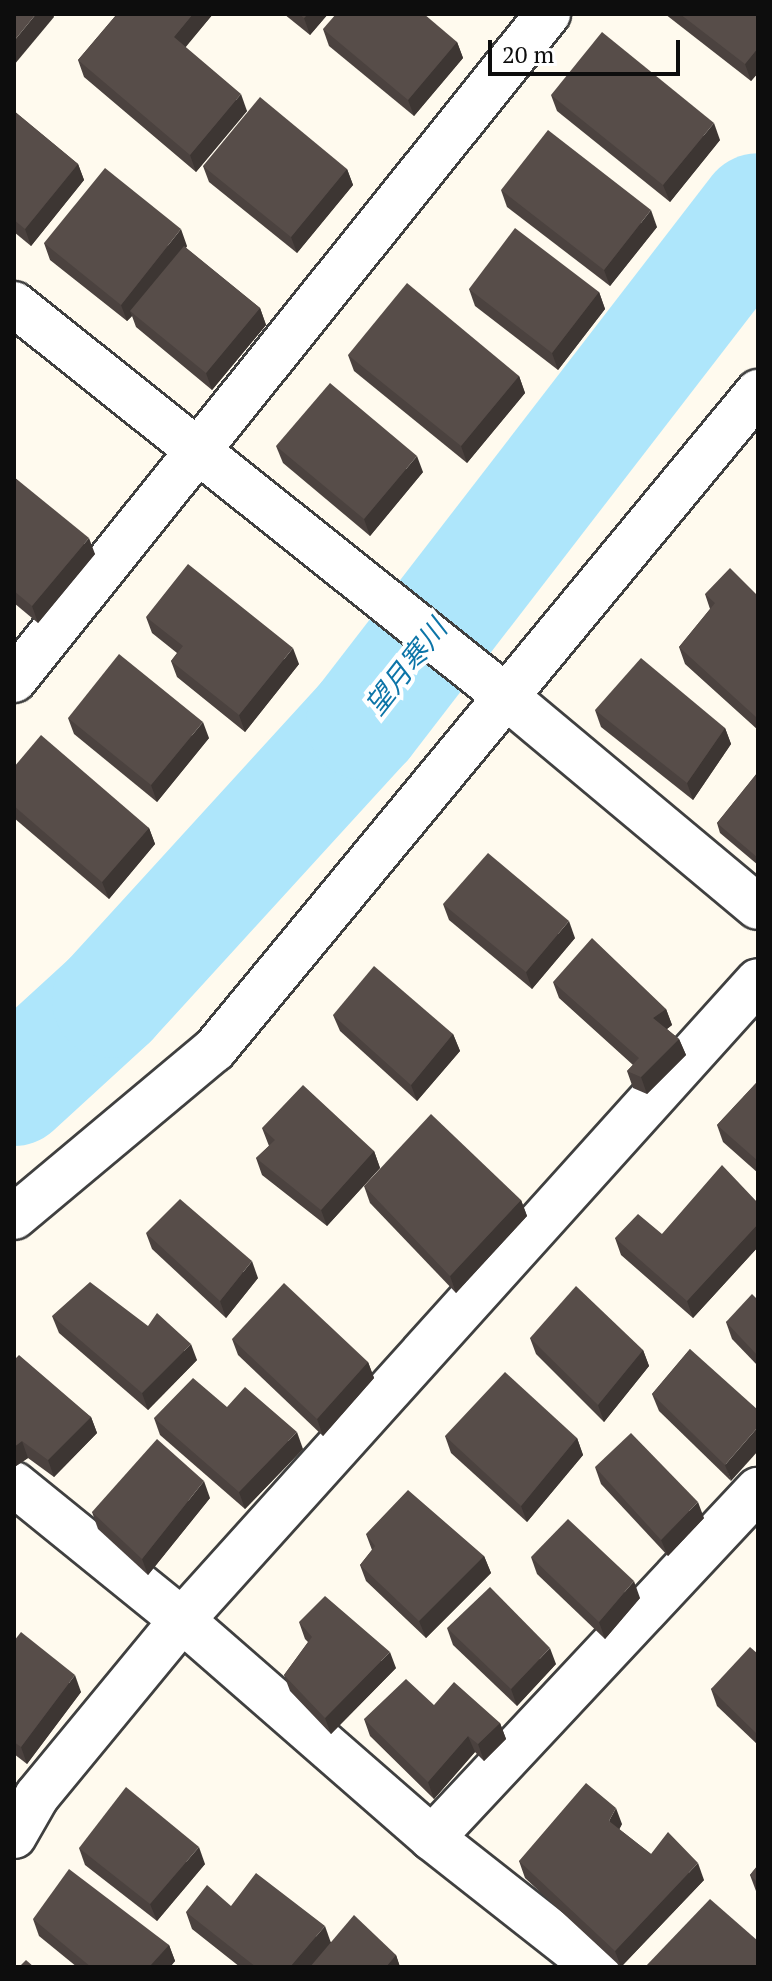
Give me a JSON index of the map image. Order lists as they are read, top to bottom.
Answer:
{
  "water": ["望月寒川"],
  "scale_bar": "20 m"
}
